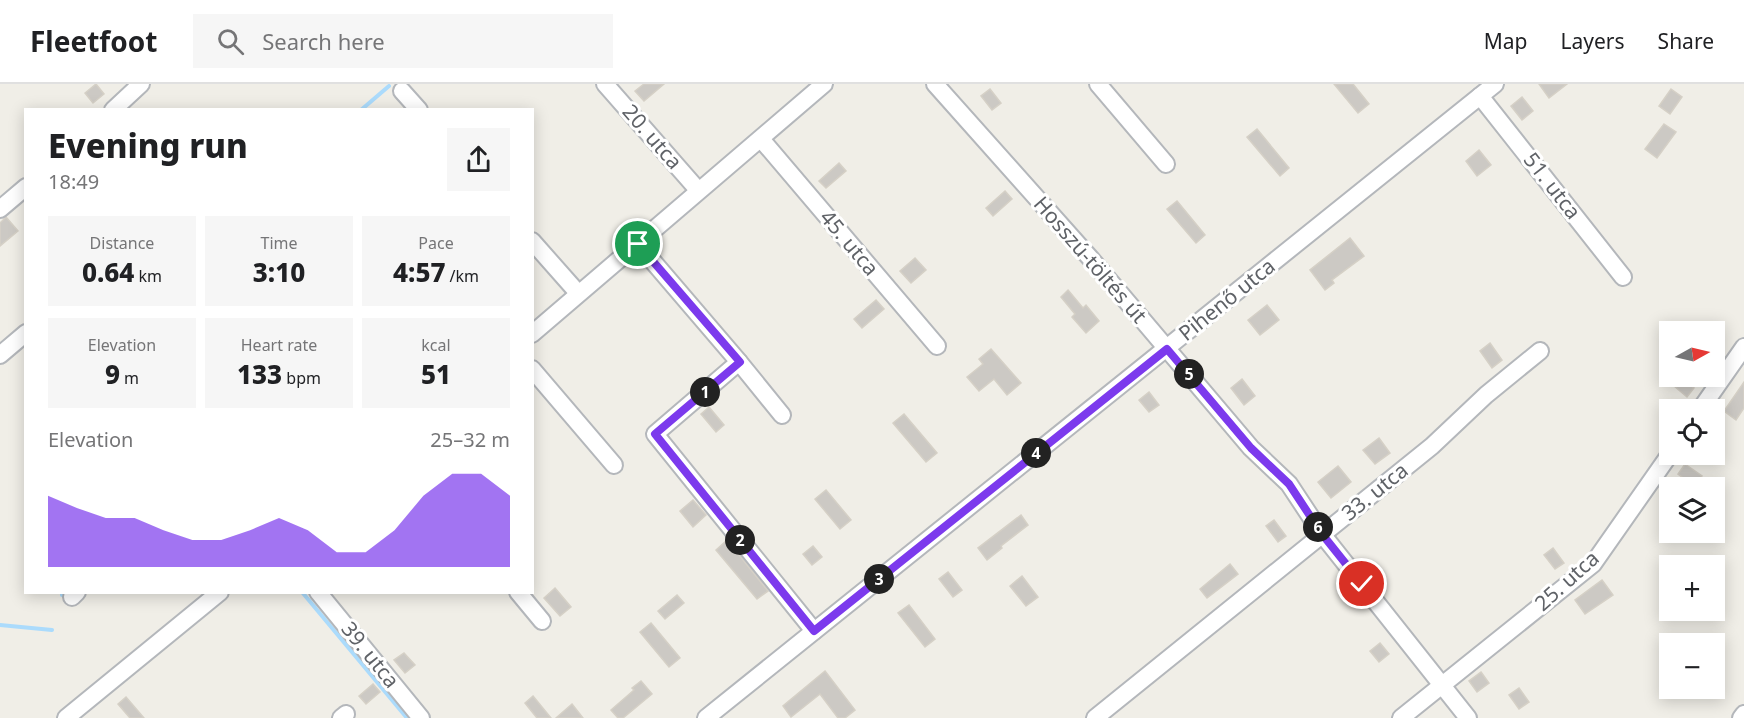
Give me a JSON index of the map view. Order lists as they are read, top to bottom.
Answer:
{
  "streets": {
    "street": [
      "20. utca",
      "51. utca",
      "45. utca",
      "Hosszú-töltés út",
      "Pihenő utca",
      "33. utca",
      "25. utca",
      "39. utca"
    ]
  },
  "crossings": [
    ["51. utca", "Pihenő utca"],
    ["Hosszú-töltés út", "Pihenő utca"],
    ["Hosszú-töltés út", "33. utca"],
    ["Hosszú-töltés út", "25. utca"]
  ],
  "north": "right",
  "page": {
    "header": "Fleetfoot",
    "search": "Search here",
    "nav": ["Map", "Layers", "Share"],
    "heading": ["Evening run", "18:49"],
    "stats": [
      ["Distance", "0.64 km"],
      ["Time", "3:10"],
      ["Pace", "4:57 /km"],
      ["Elevation", "9 m"],
      ["Heart rate", "133 bpm"],
      ["kcal", "51"]
    ],
    "map_buttons": ["+", "−"],
    "pins": [
      "5",
      "1",
      "4",
      "6",
      "2",
      "3"
    ],
    "chart": ["Elevation", "25–32 m"]
  }
}
